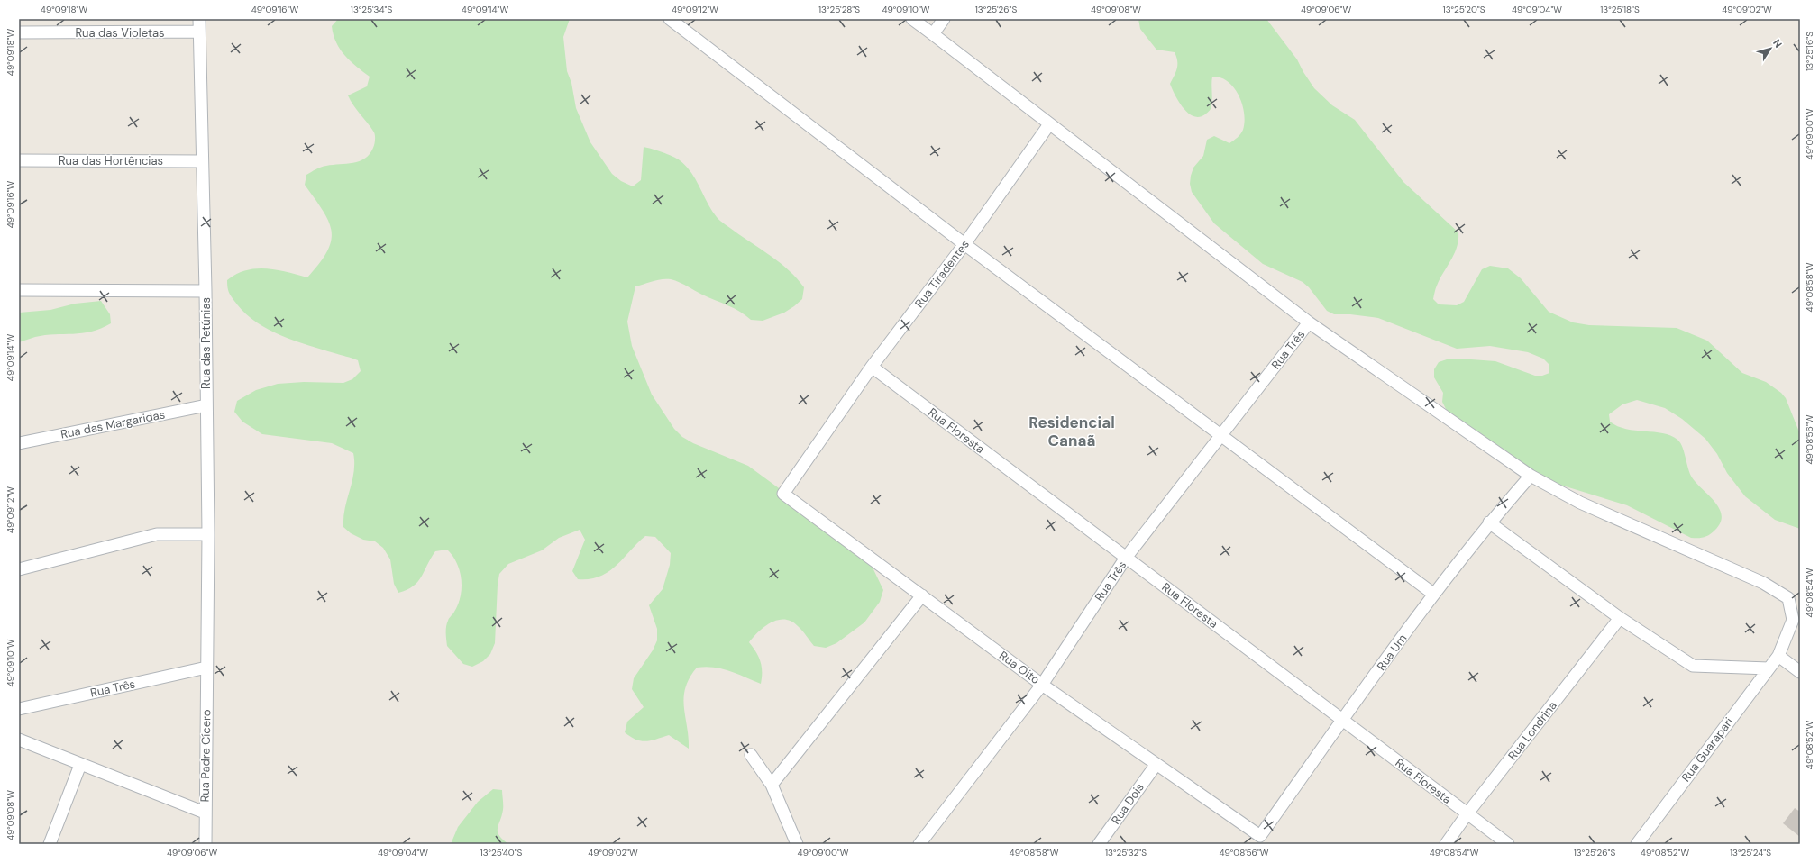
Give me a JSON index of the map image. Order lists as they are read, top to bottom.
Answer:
{
  "streets": {
    "street": [
      "Rua das Violetas",
      "Rua das Hortências",
      "Rua Tiradentes",
      "Rua das Petúnias",
      "Rua Três",
      "Rua das Margaridas",
      "Rua Floresta",
      "Rua Um",
      "Rua Oito",
      "Rua Londrina",
      "Rua Guarapari",
      "Rua Padre Cícero",
      "Rua Dois"
    ]
  },
  "crossings": [
    ["Rua das Violetas", "Rua das Petúnias"],
    ["Rua das Hortências", "Rua das Petúnias"],
    ["Rua Tiradentes", "Rua Floresta"],
    ["Rua Tiradentes", "Rua Oito"],
    ["Rua Tiradentes", "Rua Guarapari"],
    ["Rua das Petúnias", "Rua Três"],
    ["Rua das Petúnias", "Rua das Margaridas"],
    ["Rua das Petúnias", "Rua Padre Cícero"],
    ["Rua Três", "Rua Floresta"],
    ["Rua Três", "Rua Oito"],
    ["Rua Três", "Rua Guarapari"],
    ["Rua Três", "Rua Padre Cícero"],
    ["Rua Floresta", "Rua Um"],
    ["Rua Floresta", "Rua Londrina"],
    ["Rua Um", "Rua Oito"],
    ["Rua Um", "Rua Guarapari"],
    ["Rua Oito", "Rua Dois"]
  ],
  "districts": ["Residencial Canaã"],
  "north": "top right",
  "coordinates": [
    "49°09'18\"W",
    "49°09'16\"W",
    "13°25'34\"S",
    "49°09'14\"W",
    "49°09'12\"W",
    "13°25'28\"S",
    "49°09'10\"W",
    "13°25'26\"S",
    "49°09'08\"W",
    "49°09'06\"W",
    "13°25'20\"S",
    "49°09'04\"W",
    "13°25'18\"S",
    "49°09'02\"W",
    "13°25'16\"S",
    "49°09'00\"W",
    "49°08'58\"W",
    "49°08'56\"W",
    "49°08'54\"W",
    "49°08'52\"W",
    "13°25'40\"S",
    "13°25'32\"S",
    "13°25'24\"S"
  ]
}
